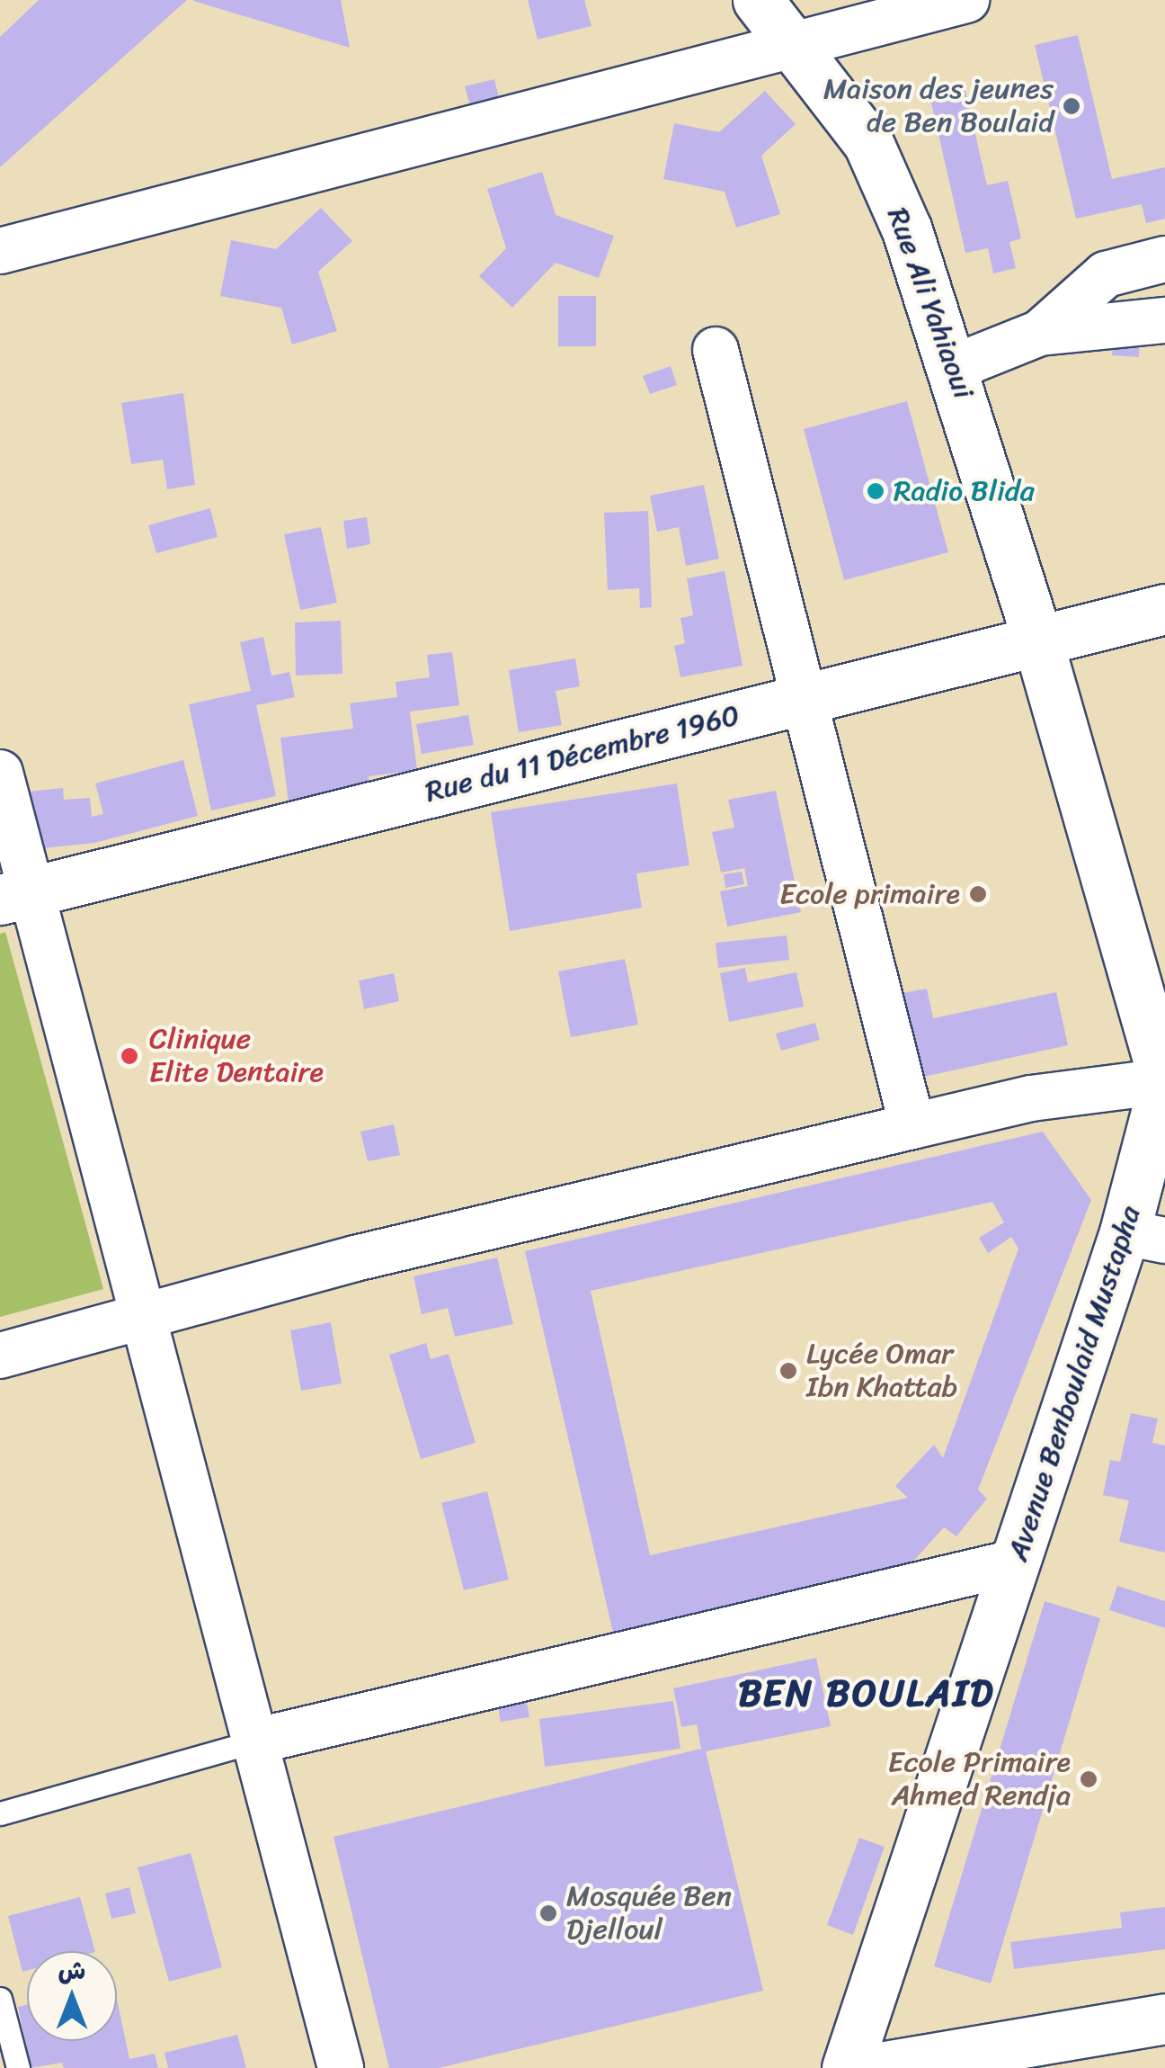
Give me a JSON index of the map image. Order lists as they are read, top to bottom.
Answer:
{
  "streets": {
    "main road": ["Rue Ali Yahiaoui", "Rue du 11 Décembre 1960", "Avenue Benboulaid Mustapha"]
  },
  "crossings": [
    ["Rue Ali Yahiaoui", "Rue du 11 Décembre 1960"]
  ],
  "districts": ["BEN BOULAID"],
  "places": [
    "Maison des jeunes de Ben Boulaid",
    "Radio Blida",
    "Ecole primaire",
    "Clinique Elite Dentaire",
    "Lycée Omar Ibn Khattab",
    "Ecole Primaire Ahmed Rendja",
    "Mosquée Ben Djelloul"
  ],
  "north": "top"
}
